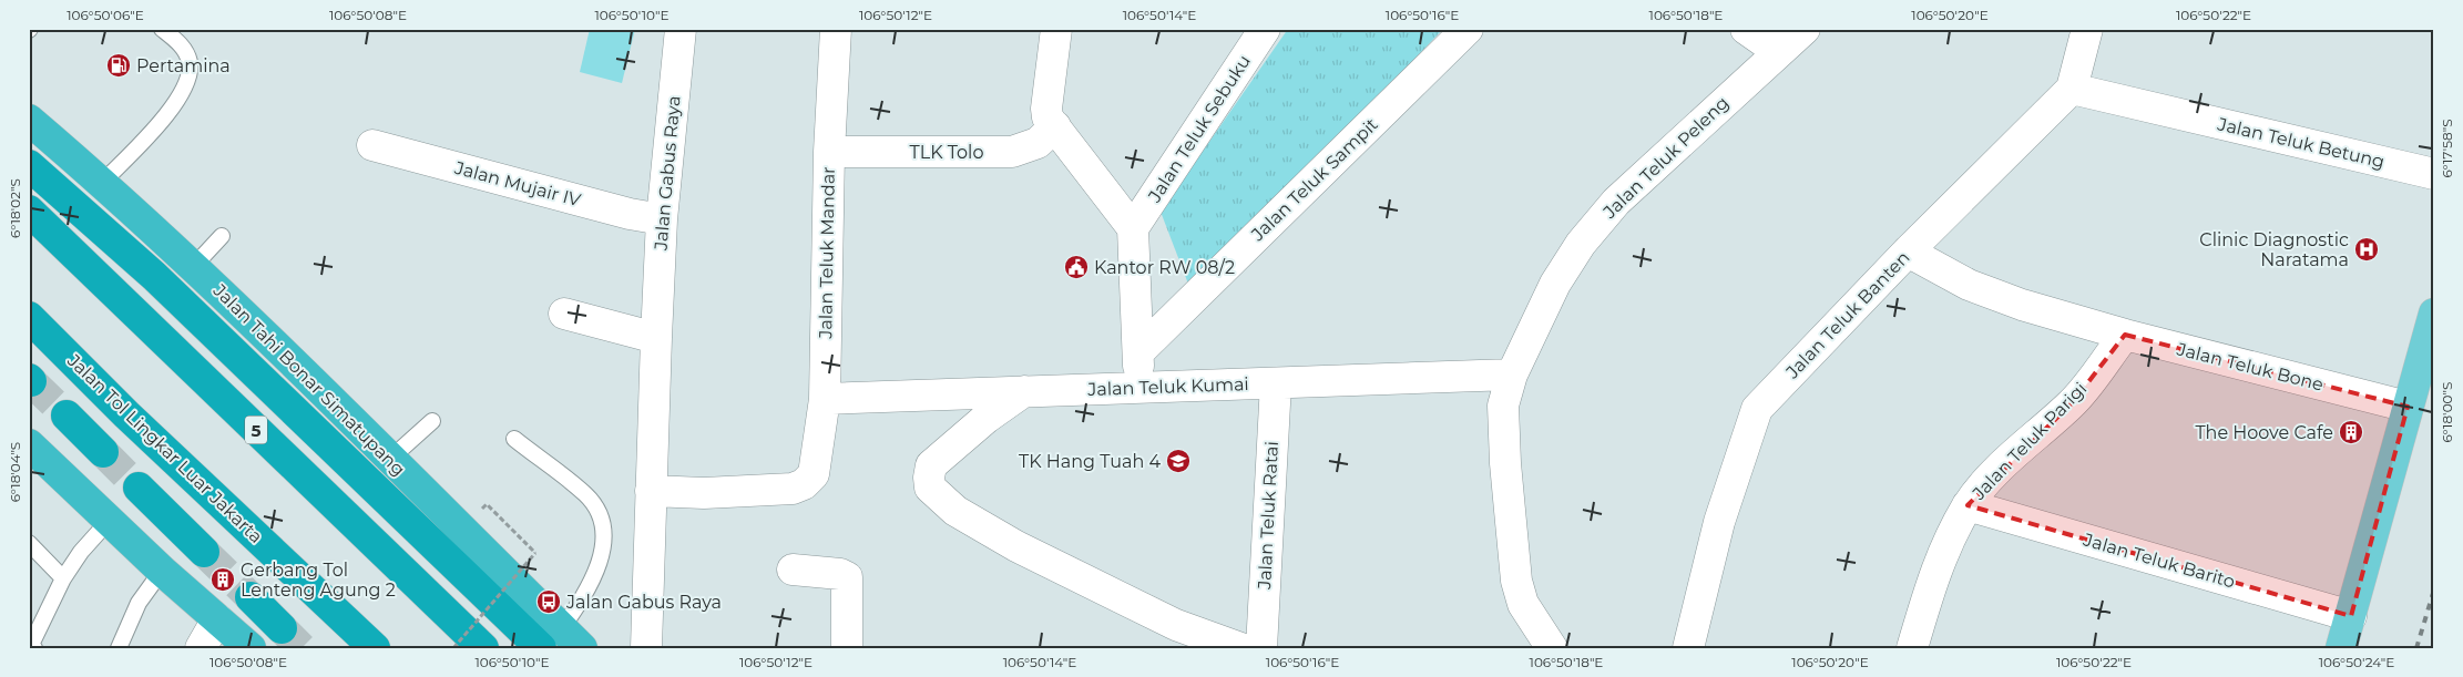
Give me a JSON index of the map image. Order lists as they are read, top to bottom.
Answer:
{
  "streets": {
    "highway": ["Jalan Tahi Bonar Simatupang", "5", "Jalan Tol Lingkar Luar Jakarta"],
    "street": [
      "Jalan Teluk Sebuku",
      "Jalan Teluk Betung",
      "TLK Tolo",
      "Jalan Teluk Peleng",
      "Jalan Gabus Raya",
      "Jalan Teluk Sampit",
      "Jalan Mujair IV",
      "Jalan Teluk Mandar",
      "Jalan Teluk Banten",
      "Jalan Teluk Bone",
      "Jalan Teluk Kumai",
      "Jalan Teluk Parigi",
      "Jalan Teluk Ratai",
      "Jalan Teluk Barito"
    ]
  },
  "crossings": [
    ["Jalan Teluk Betung", "Jalan Teluk Banten"],
    ["TLK Tolo", "Jalan Teluk Mandar"],
    ["Jalan Teluk Peleng", "Jalan Teluk Kumai"],
    ["Jalan Gabus Raya", "Jalan Mujair IV"],
    ["Jalan Gabus Raya", "Jalan Teluk Mandar"],
    ["Jalan Teluk Mandar", "Jalan Teluk Kumai"],
    ["Jalan Teluk Banten", "Jalan Teluk Bone"],
    ["Jalan Teluk Bone", "Jalan Teluk Parigi"],
    ["Jalan Teluk Kumai", "Jalan Teluk Ratai"],
    ["Jalan Teluk Parigi", "Jalan Teluk Barito"]
  ],
  "places": {
    "fuel station": ["Pertamina"],
    "hospital": ["Clinic Diagnostic Naratama"],
    "public building": ["Kantor RW 08/2"],
    "building": ["The Hoove Cafe", "Gerbang Tol Lenteng Agung 2"],
    "school or university": ["TK Hang Tuah 4"],
    "bus stop": ["Jalan Gabus Raya"]
  },
  "coordinates": [
    "106°50'06\"E",
    "106°50'08\"E",
    "106°50'10\"E",
    "106°50'12\"E",
    "106°50'14\"E",
    "106°50'16\"E",
    "106°50'18\"E",
    "106°50'20\"E",
    "106°50'22\"E",
    "6°17'58\"S",
    "6°18'02\"S",
    "6°18'00\"S",
    "6°18'04\"S",
    "106°50'24\"E"
  ]
}
